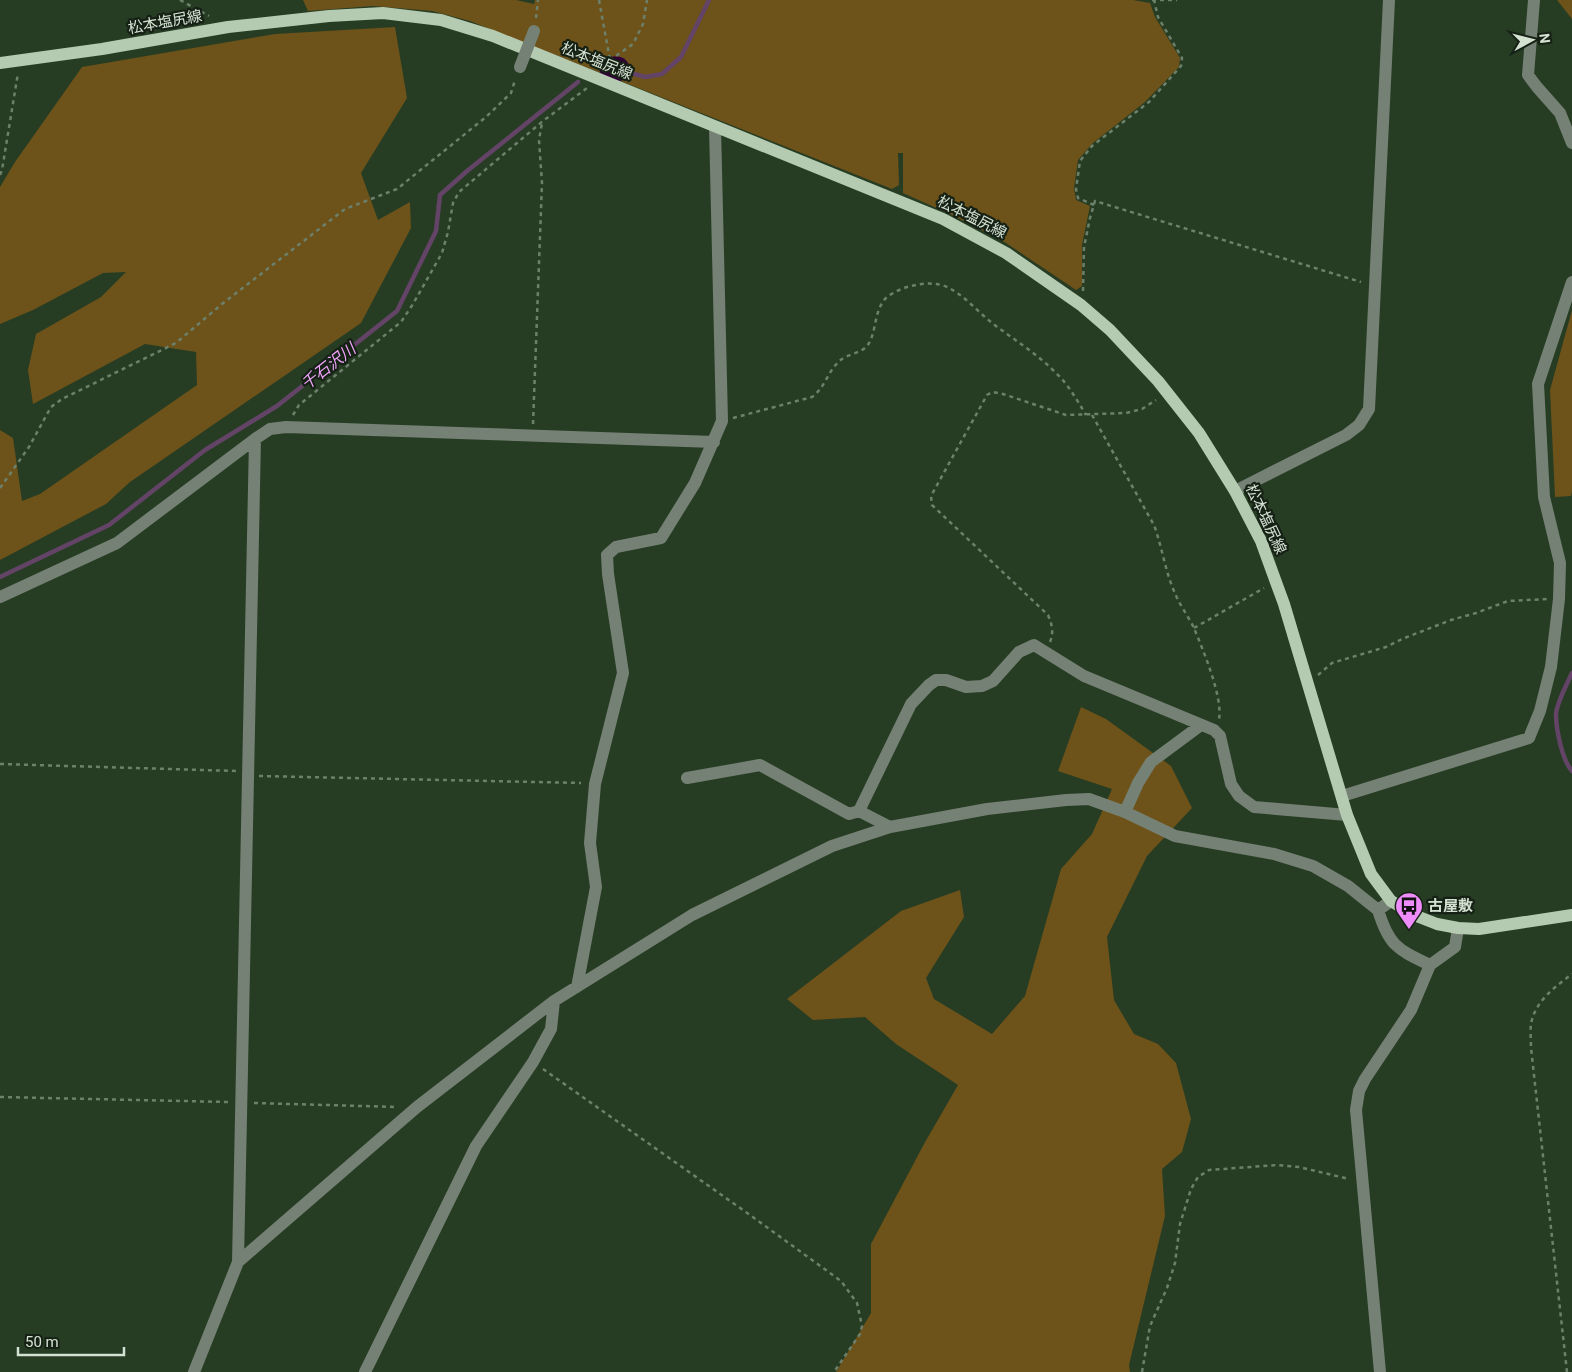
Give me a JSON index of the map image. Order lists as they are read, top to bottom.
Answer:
{
  "streets": {
    "main road": ["松本塩尻線"]
  },
  "water": ["千石沢川"],
  "places": {
    "bus stop": ["古屋敷"]
  },
  "scale_bar": "50 m",
  "north": "right"
}
